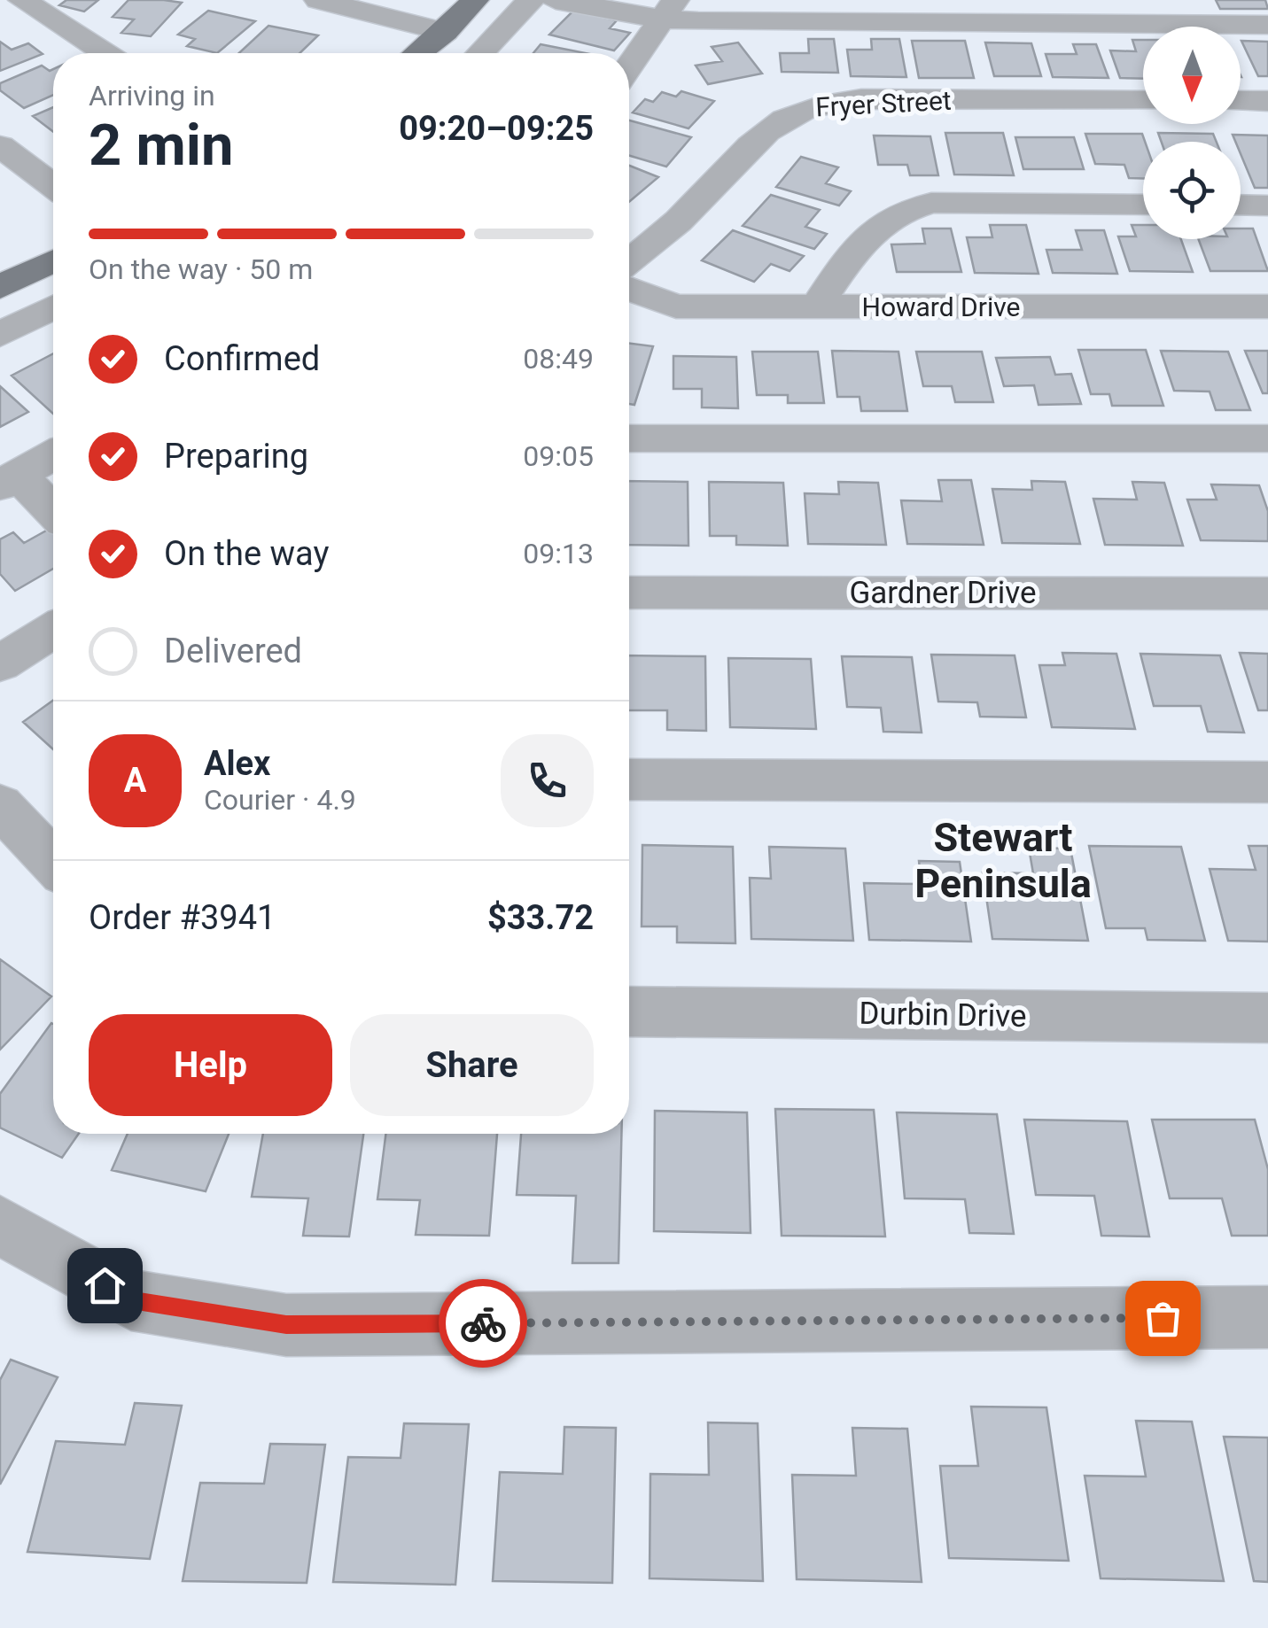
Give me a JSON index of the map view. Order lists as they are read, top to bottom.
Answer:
{
  "streets": {
    "street": [
      "Fryer Street",
      "Howard Drive",
      "Gardner Drive",
      "Durbin Drive"
    ]
  },
  "districts": ["Stewart Peninsula"],
  "north": "bottom",
  "page": {
    "heading": ["2 min", "Arriving in", "09:20–09:25"],
    "panel": [
      "Alex",
      "Courier · 4.9",
      "Order #3941",
      "$33.72"
    ],
    "bar": "On the way · 50 m",
    "list": [
      ["Confirmed", "08:49"],
      ["Preparing", "09:05"],
      ["On the way", "09:13"],
      "Delivered"
    ],
    "round": "A",
    "buttons": ["Help", "Share"]
  }
}
